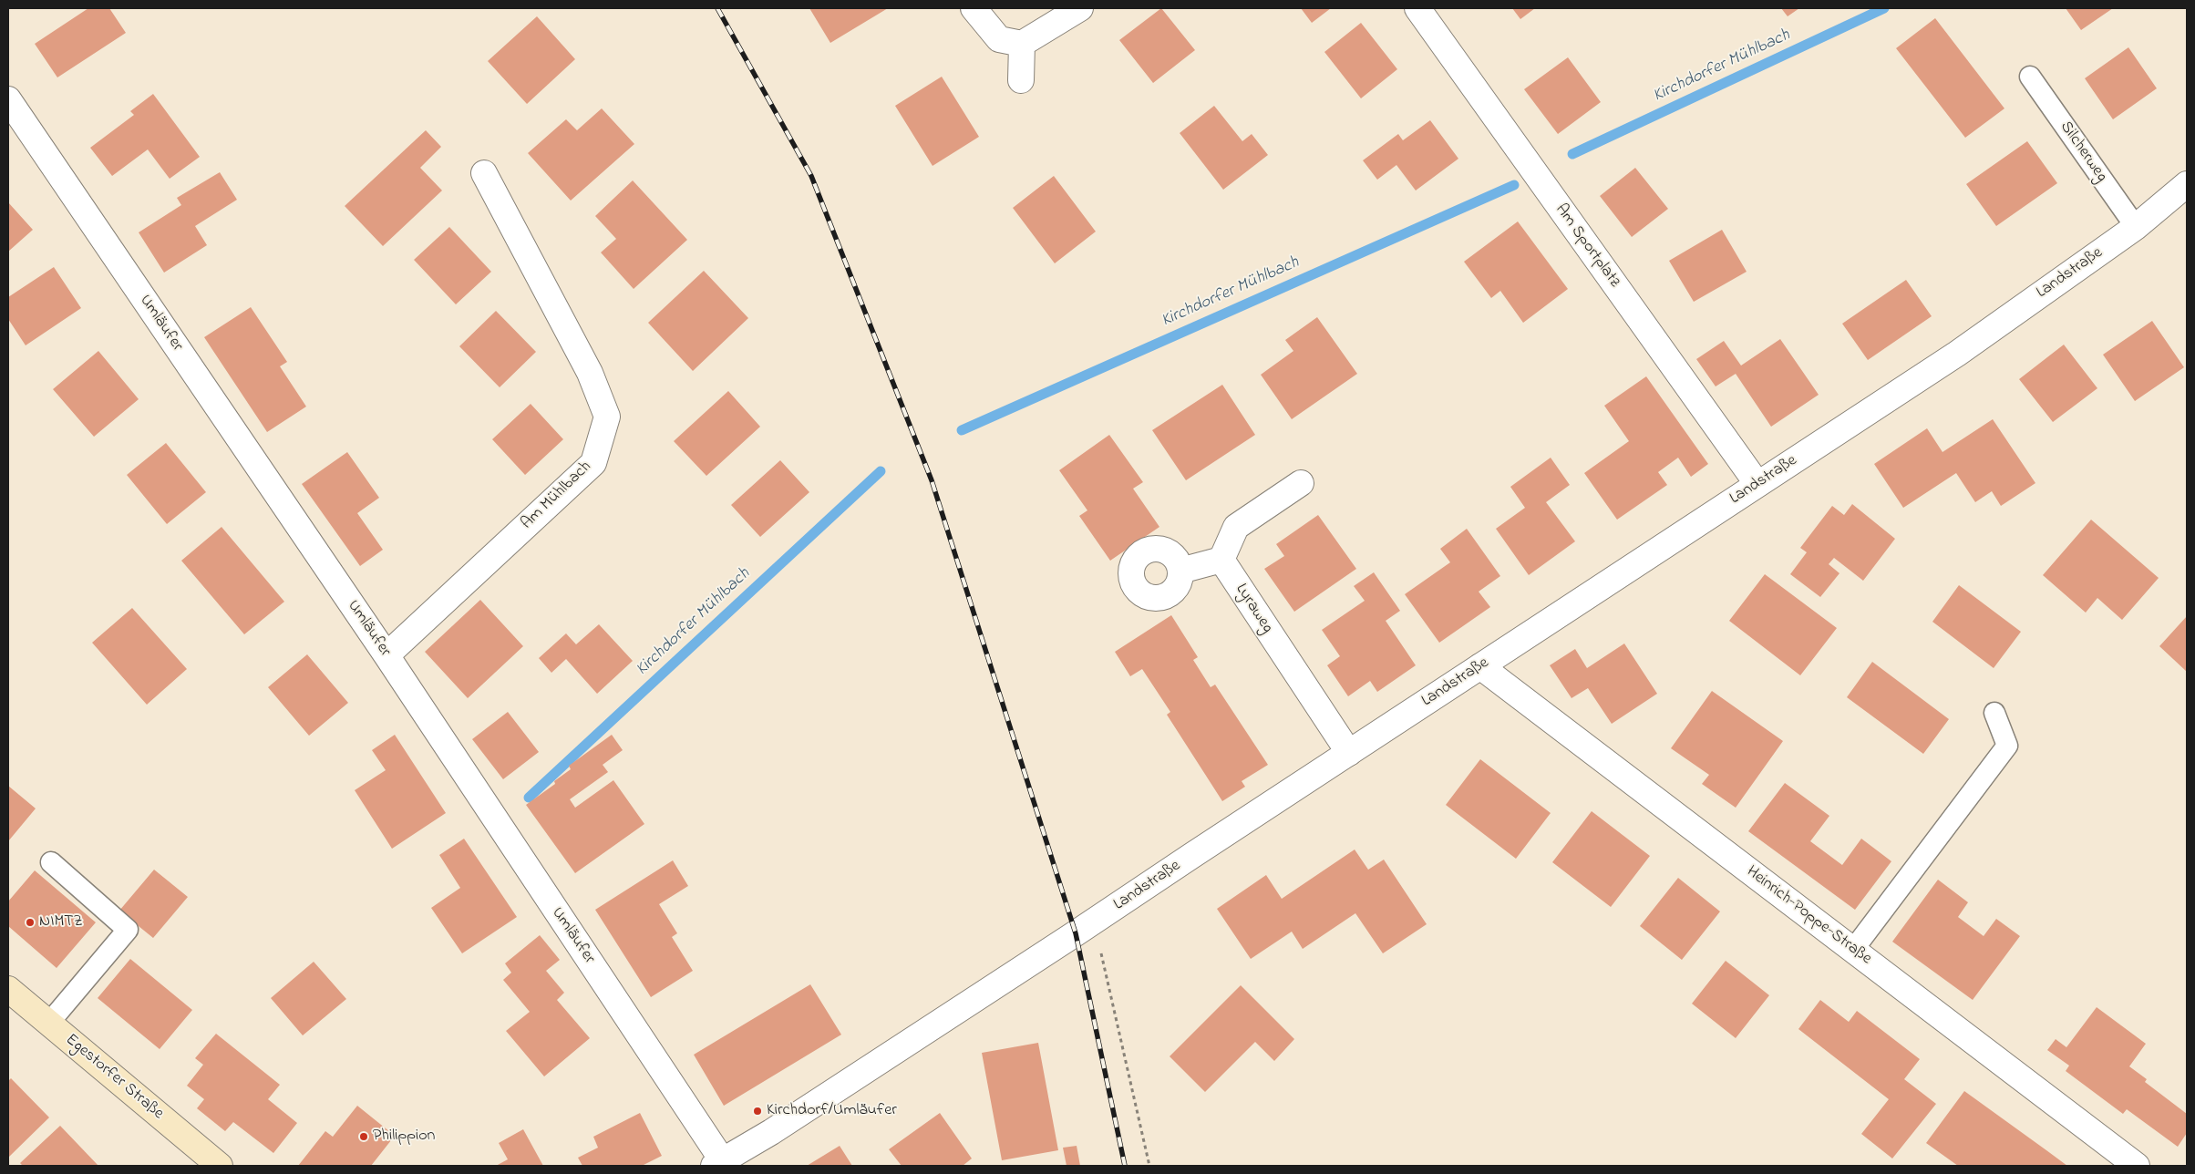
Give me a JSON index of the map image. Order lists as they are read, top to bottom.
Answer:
{
  "streets": {
    "main road": ["Egestorfer Straße"],
    "street": [
      "Am Sportplatz",
      "Landstraße",
      "Umläufer",
      "Am Mühlbach",
      "Lyraweg",
      "Heinrich-Poppe-Straße"
    ],
    "lane": ["Silcherweg"]
  },
  "crossings": [
    ["Silcherweg", "Landstraße"],
    ["Am Sportplatz", "Landstraße"],
    ["Landstraße", "Umläufer"],
    ["Landstraße", "Lyraweg"],
    ["Landstraße", "Heinrich-Poppe-Straße"],
    ["Umläufer", "Am Mühlbach"]
  ],
  "water": ["Kirchdorfer Mühlbach"],
  "places": ["NIMTZ", "Kirchdorf/Umläufer", "Philippion"]
}
